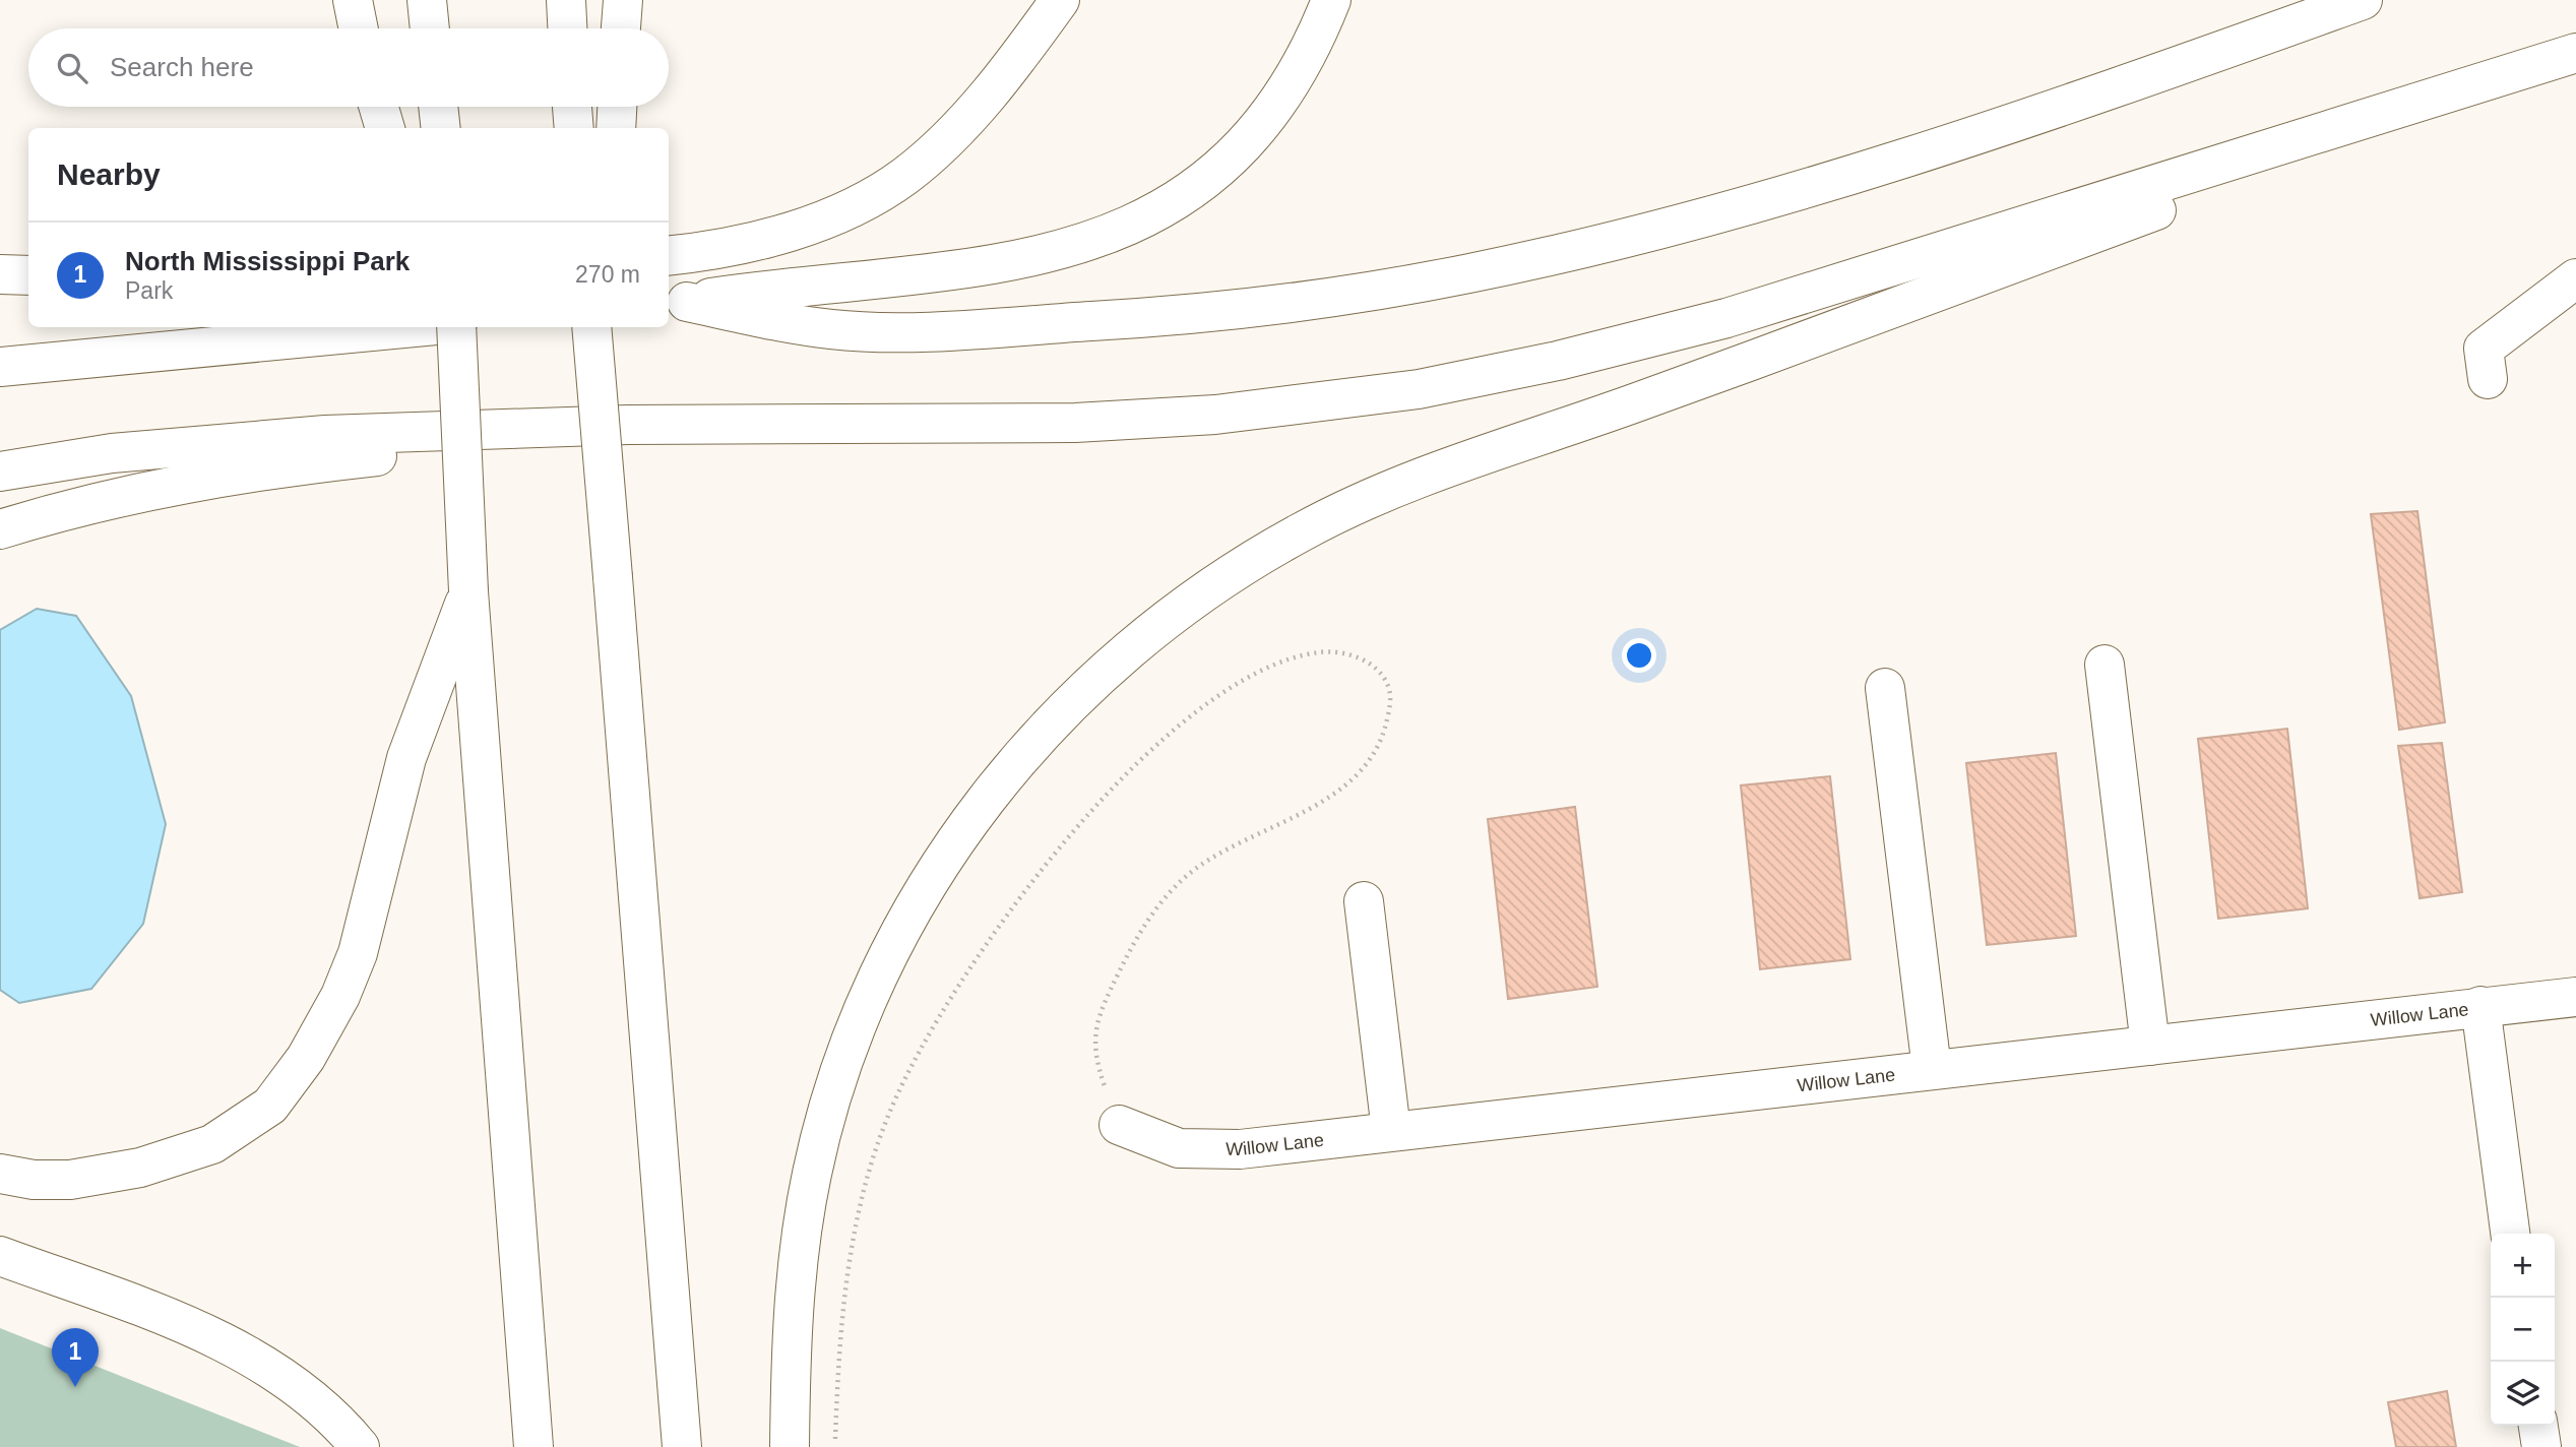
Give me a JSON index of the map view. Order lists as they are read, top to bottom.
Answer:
{
  "streets": {
    "main road": ["Willow Lane"]
  },
  "page": {
    "search": "Search here",
    "heading": "Nearby",
    "list": [
      {
        "mark": "1",
        "name": "North Mississippi Park",
        "note": "Park",
        "value": "270 m"
      }
    ],
    "map_buttons": ["+", "−"],
    "pins": "1"
  }
}
